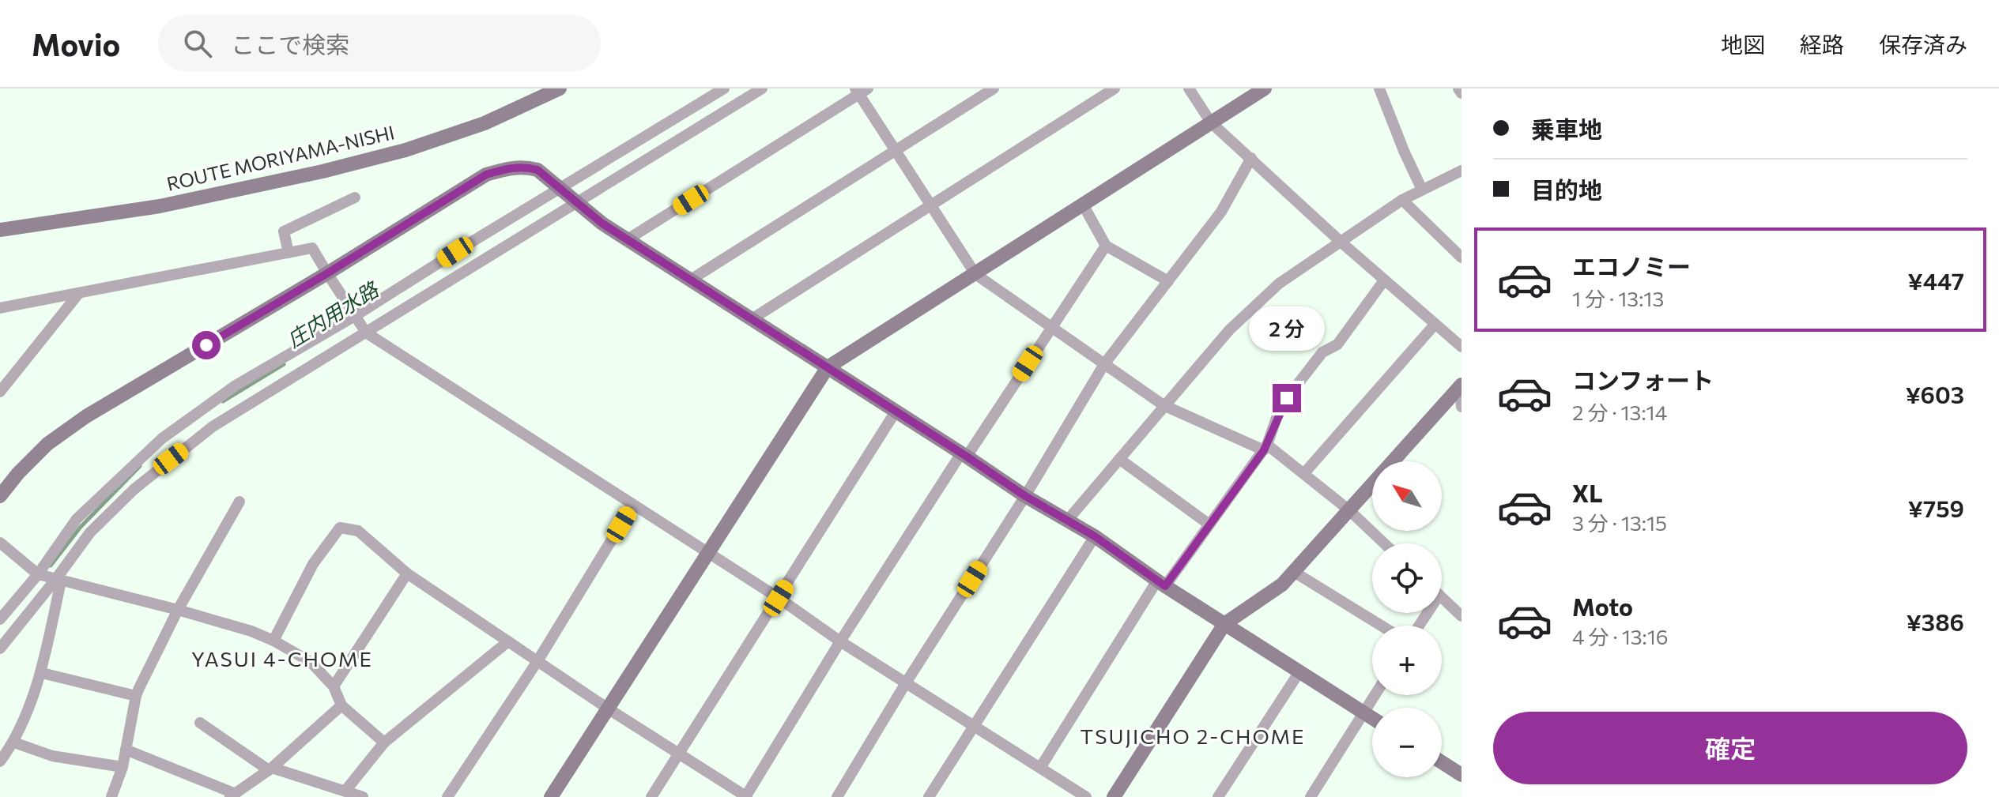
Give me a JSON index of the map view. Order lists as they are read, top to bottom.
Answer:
{
  "streets": {
    "street": ["ROUTE MORIYAMA-NISHI"]
  },
  "districts": ["YASUI 4-CHOME", "TSUJICHO 2-CHOME"],
  "water": ["庄内用水路"],
  "north": "top left",
  "page": {
    "header": "Movio",
    "search": "ここで検索",
    "nav": ["地図", "経路", "保存済み"],
    "banner": ["乗車地", "目的地"],
    "list": [
      {
        "name": "エコノミー",
        "note": "1 分 · 13:13",
        "value": "¥447"
      },
      {
        "name": "コンフォート",
        "note": "2 分 · 13:14",
        "value": "¥603"
      },
      {
        "name": "XL",
        "note": "3 分 · 13:15",
        "value": "¥759"
      },
      {
        "name": "Moto",
        "note": "4 分 · 13:16",
        "value": "¥386"
      }
    ],
    "bubble": "2 分",
    "map_buttons": ["+", "−"],
    "buttons": "確定"
  }
}
